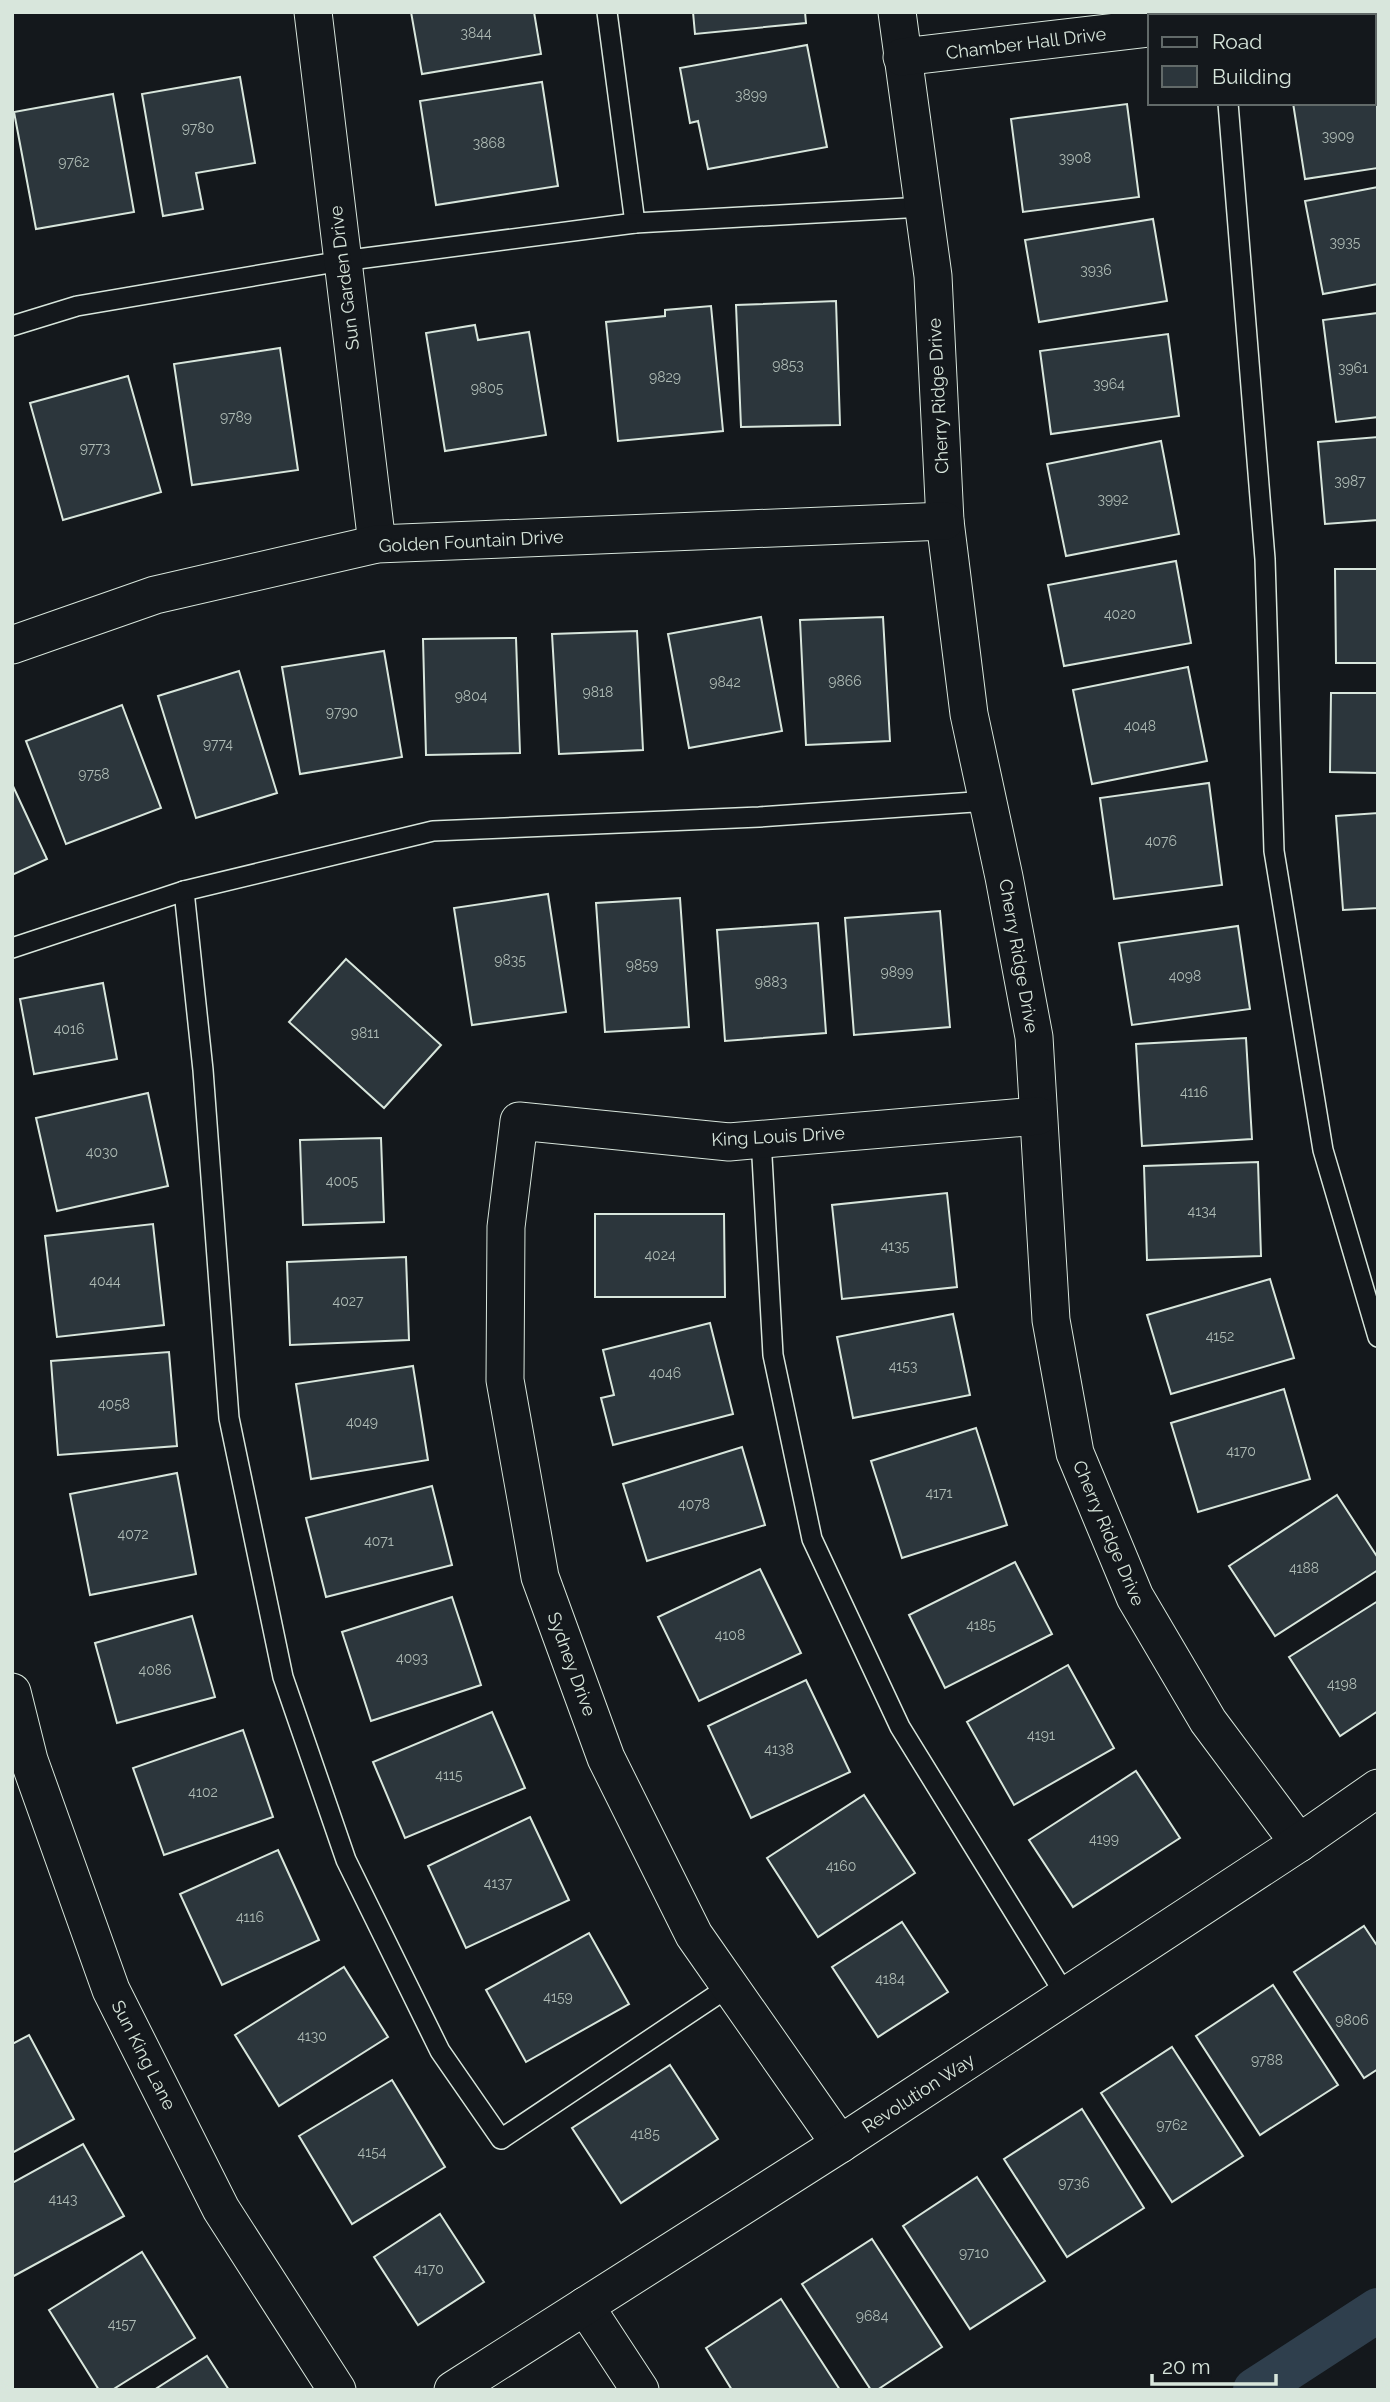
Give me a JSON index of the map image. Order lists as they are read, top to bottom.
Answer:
{
  "streets": {
    "street": [
      "Chamber Hall Drive",
      "Sun Garden Drive",
      "Cherry Ridge Drive",
      "Golden Fountain Drive",
      "King Louis Drive",
      "Sydney Drive",
      "Sun King Lane",
      "Revolution Way"
    ]
  },
  "crossings": [
    ["Chamber Hall Drive", "Cherry Ridge Drive"],
    ["Sun Garden Drive", "Golden Fountain Drive"],
    ["Cherry Ridge Drive", "Golden Fountain Drive"],
    ["Cherry Ridge Drive", "King Louis Drive"],
    ["Cherry Ridge Drive", "Revolution Way"],
    ["King Louis Drive", "Sydney Drive"],
    ["Sydney Drive", "Revolution Way"]
  ],
  "house_numbers": [
    "3844",
    "3899",
    "9780",
    "3909",
    "3868",
    "3908",
    "9762",
    "3935",
    "3936",
    "9853",
    "3961",
    "9829",
    "3964",
    "9805",
    "9789",
    "9773",
    "3987",
    "3992",
    "4020",
    "9866",
    "9842",
    "9818",
    "9804",
    "9790",
    "4048",
    "9774",
    "9758",
    "4076",
    "9835",
    "9859",
    "9899",
    "4098",
    "9883",
    "4016",
    "9811",
    "4116",
    "4030",
    "4005",
    "4134",
    "4135",
    "4024",
    "4044",
    "4027",
    "4152",
    "4153",
    "4046",
    "4058",
    "4049",
    "4170",
    "4171",
    "4078",
    "4072",
    "4071",
    "4188",
    "4185",
    "4108",
    "4093",
    "4086",
    "4198",
    "4191",
    "4138",
    "4115",
    "4102",
    "4199",
    "4160",
    "4137",
    "4116",
    "4184",
    "4159",
    "9806",
    "4130",
    "9788",
    "9762",
    "4185",
    "4154",
    "9736",
    "4143",
    "9710",
    "4170",
    "9684",
    "4157"
  ],
  "legend": ["Road", "Building"],
  "scale_bar": "20 m"
}
